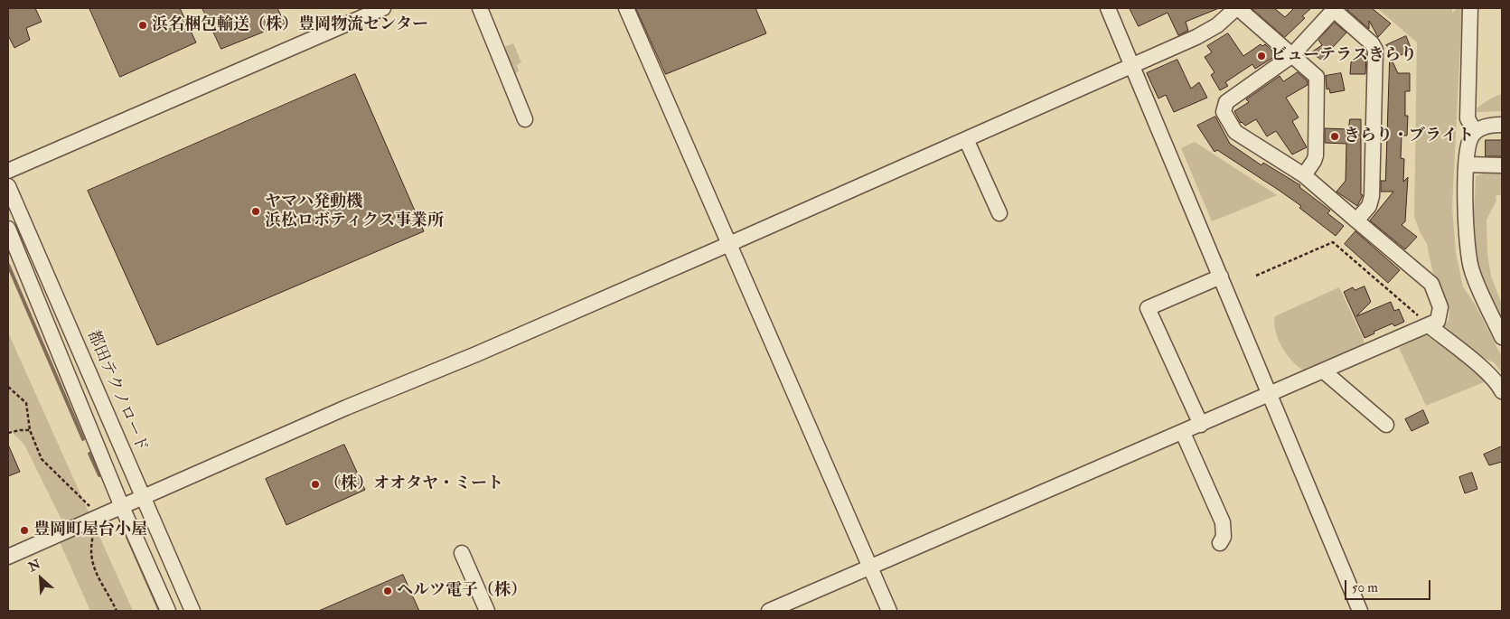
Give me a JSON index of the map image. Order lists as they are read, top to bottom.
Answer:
{
  "streets": {
    "street": ["都田テクノロード"]
  },
  "places": [
    "浜名梱包輸送（株）豊岡物流センター",
    "ビューテラスきらり",
    "きらり・ブライト",
    "ヤマハ発動機 浜松ロボティクス事業所",
    "（株）オオタヤ・ミート",
    "豊岡町屋台小屋",
    "ヘルツ電子（株）"
  ],
  "scale_bar": "50 m",
  "north": "top left"
}
